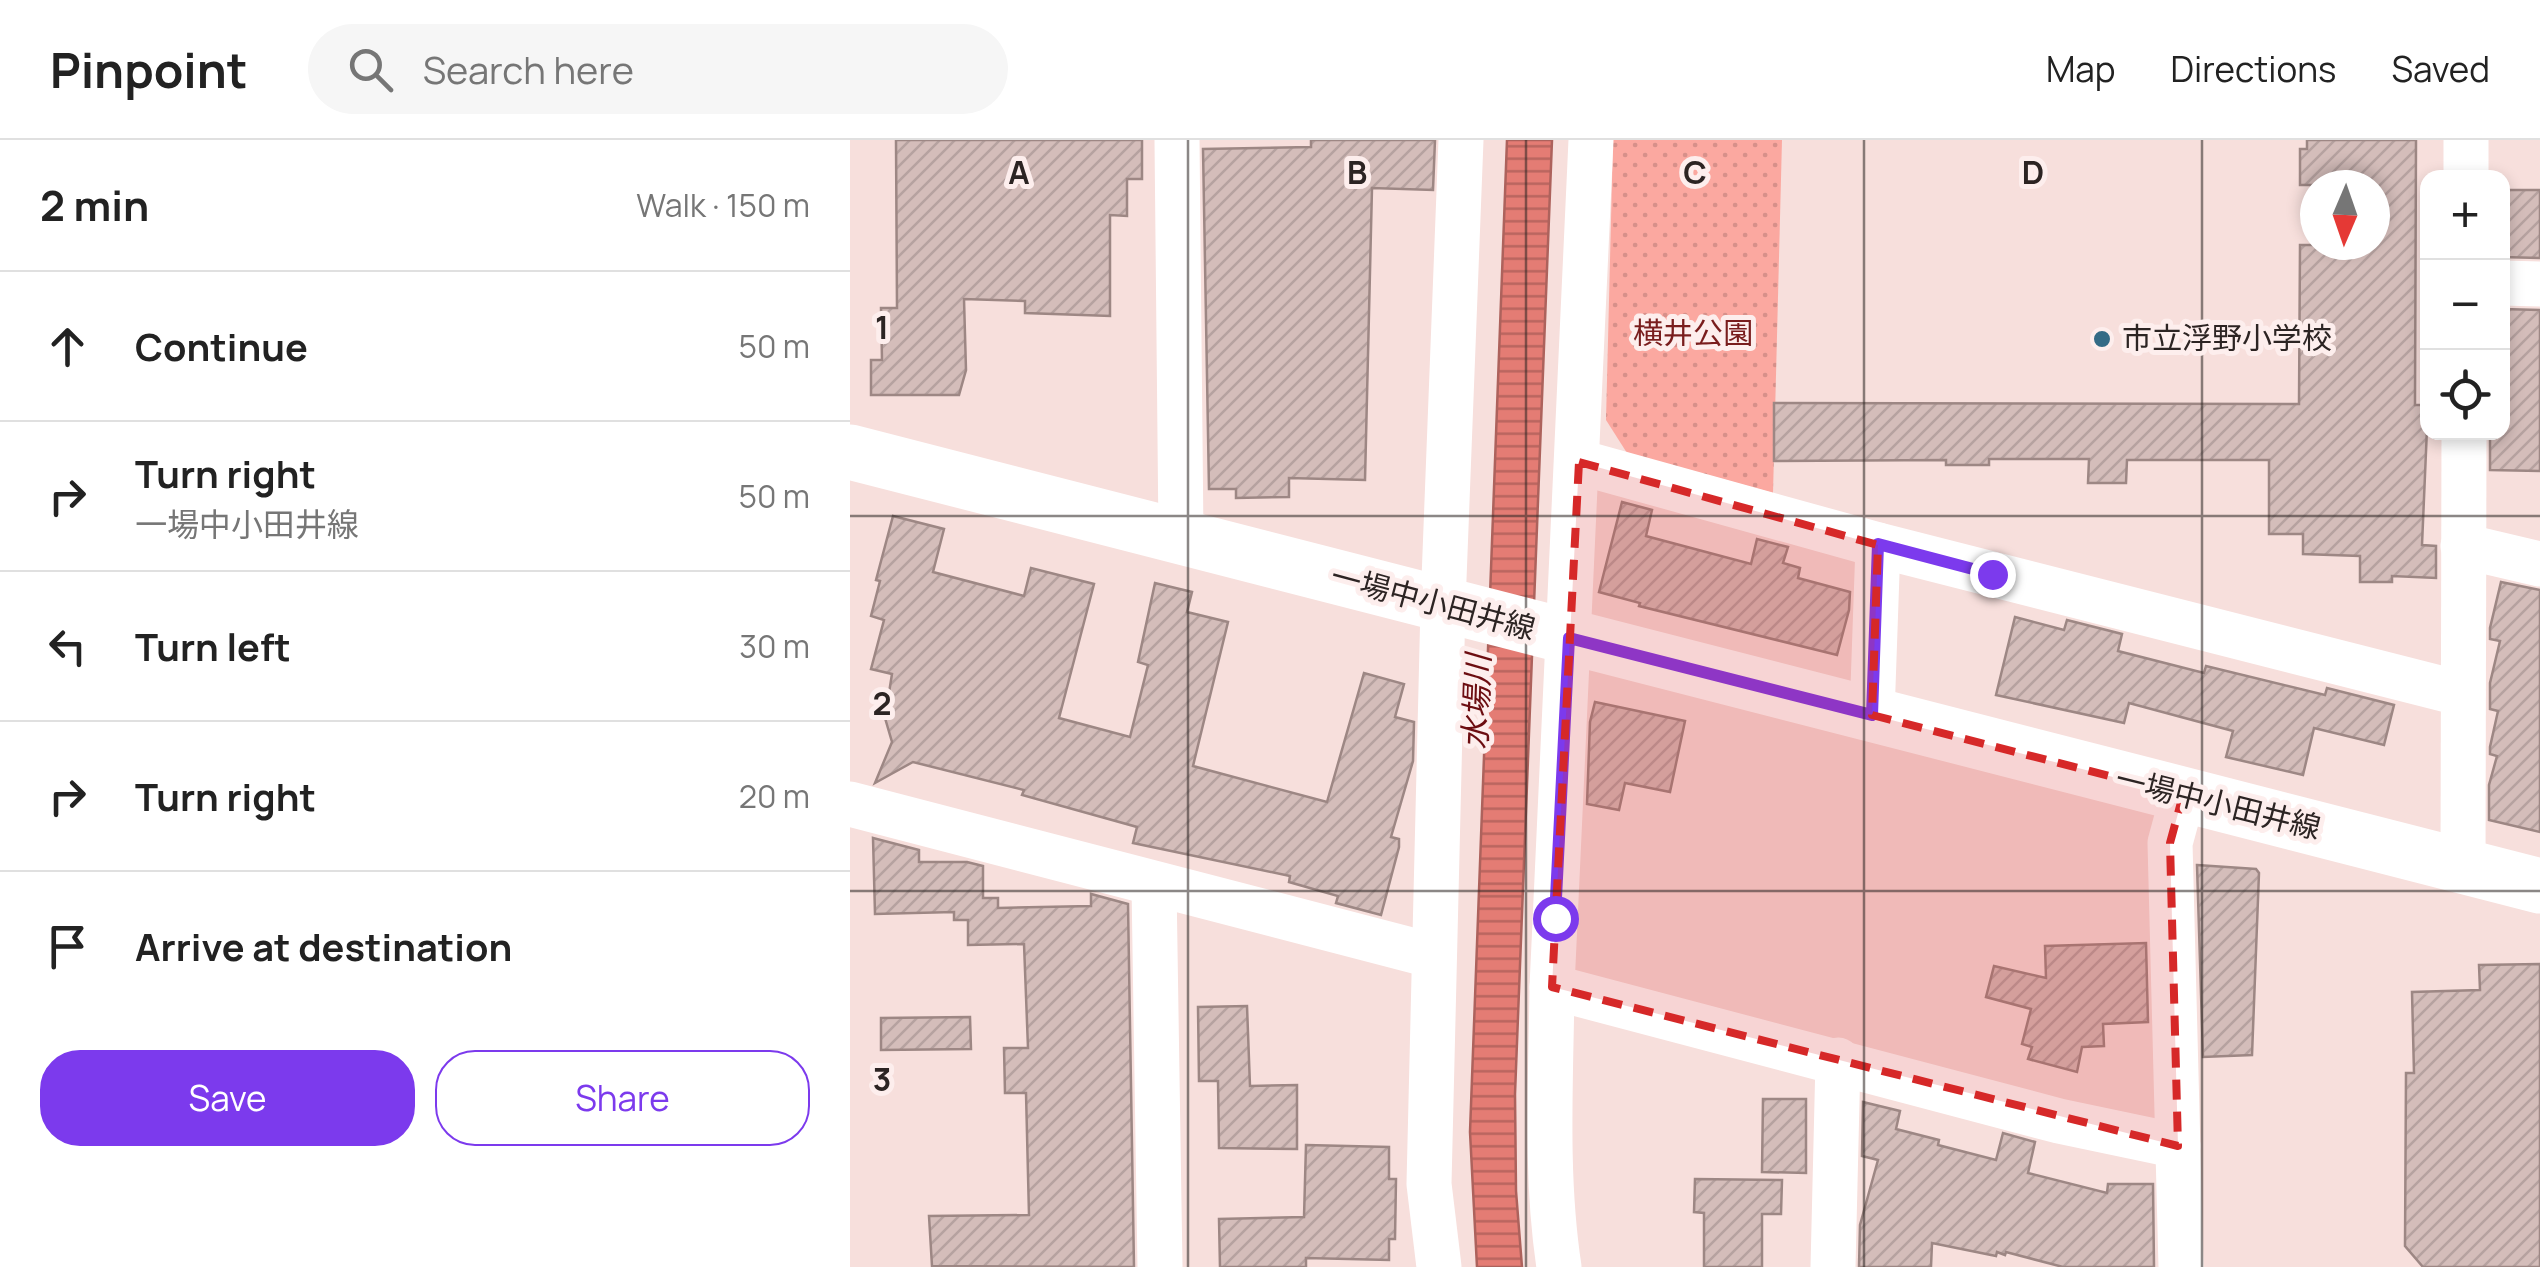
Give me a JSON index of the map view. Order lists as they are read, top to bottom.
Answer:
{
  "streets": {
    "main road": ["一場中小田井線"]
  },
  "water": ["水場川"],
  "parks": ["横井公園"],
  "places": ["市立浮野小学校"],
  "north": "bottom",
  "page": {
    "header": "Pinpoint",
    "search": "Search here",
    "nav": ["Map", "Directions", "Saved"],
    "heading": ["2 min", "Walk · 150 m"],
    "map_buttons": ["+", "−"],
    "list": [
      ["Continue", "50 m"],
      ["Turn right", "一場中小田井線", "50 m"],
      ["Turn left", "30 m"],
      ["Turn right", "20 m"],
      "Arrive at destination"
    ],
    "buttons": ["Save", "Share"]
  },
  "grid": {
    "columns": [
      "A",
      "B",
      "C",
      "D"
    ],
    "rows": ["1", "2", "3"]
  }
}
